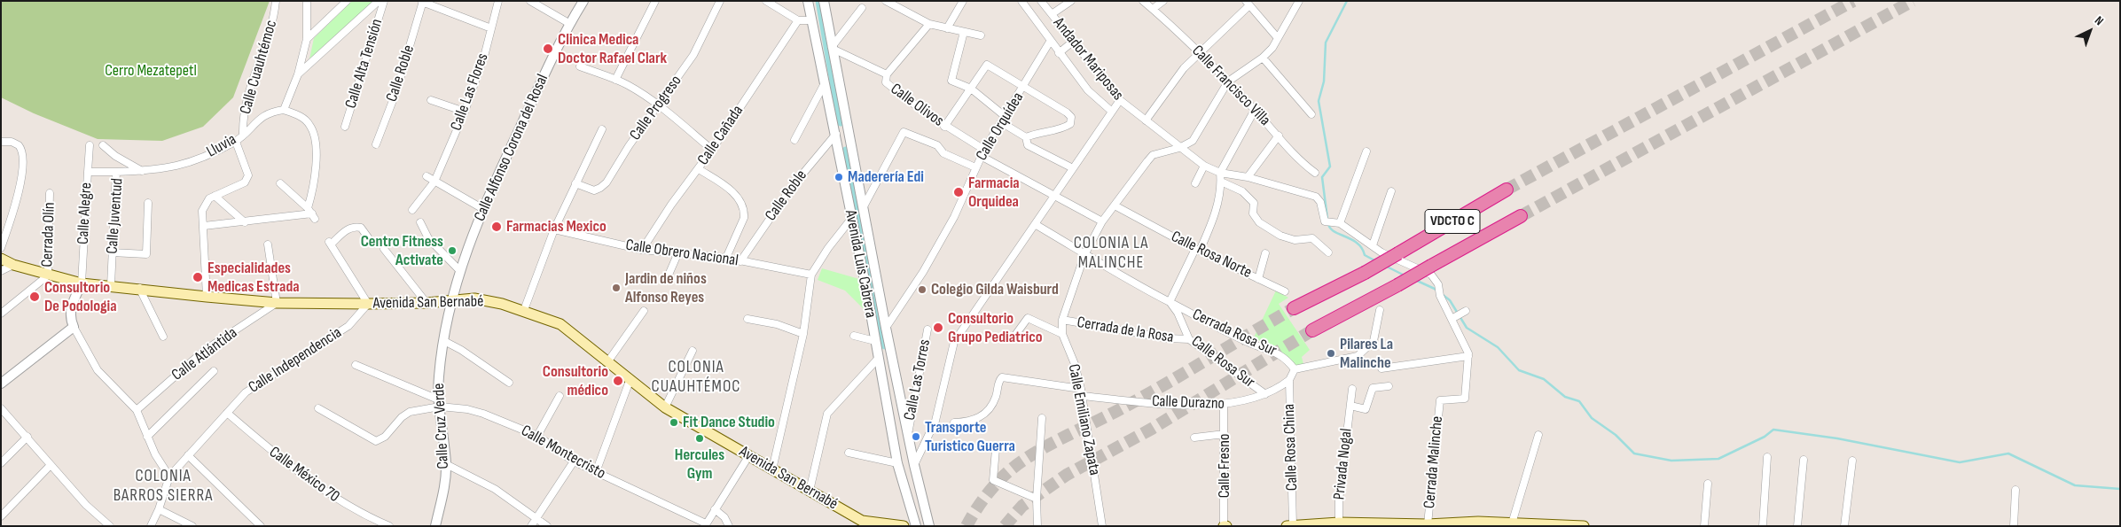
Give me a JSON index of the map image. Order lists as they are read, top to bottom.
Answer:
{
  "streets": {
    "highway": ["VDCTO C"],
    "main road": ["Avenida San Bernabé"],
    "street": [
      "Andador Mariposas",
      "Calle Alta Tensión",
      "Calle Cuauhtémoc",
      "Calle Roble",
      "Calle Francisco Villa",
      "Calle Las Flores",
      "Calle Olivos",
      "Calle Progreso",
      "Calle Orquídea",
      "Calle Cañada",
      "Lluvia",
      "Calle Alfonso Corona del Rosal",
      "Calle Alegre",
      "Calle Juventud",
      "Cerrada Olín",
      "Calle Obrero Nacional",
      "Calle Rosa Norte",
      "Avenida Luis Cabrera",
      "Cerrada de la Rosa",
      "Cerrada Rosa Sur",
      "Calle Atlántida",
      "Calle Independencia",
      "Calle Rosa Sur",
      "Calle Las Torres",
      "Calle Durazno",
      "Calle Emiliano Zapata",
      "Calle Cruz Verde",
      "Calle Rosa China",
      "Calle Montecristo",
      "Cerrada Malinche",
      "Privada Nogal",
      "Calle Fresno",
      "Calle México 70"
    ]
  },
  "crossings": [
    ["Andador Mariposas", "Calle Orquídea"],
    ["Andador Mariposas", "Calle Emiliano Zapata"],
    ["Calle Cuauhtémoc", "Lluvia"],
    ["Calle Roble", "Calle Obrero Nacional"],
    ["Calle Roble", "Avenida Luis Cabrera"],
    ["Calle Francisco Villa", "Calle Emiliano Zapata"],
    ["Calle Olivos", "Calle Orquídea"],
    ["Calle Olivos", "Avenida Luis Cabrera"],
    ["Calle Olivos", "Calle Emiliano Zapata"],
    ["Calle Orquídea", "Avenida Luis Cabrera"],
    ["Calle Cañada", "Calle Obrero Nacional"],
    ["Lluvia", "Calle Juventud"],
    ["Calle Alfonso Corona del Rosal", "Avenida San Bernabé"],
    ["Calle Alfonso Corona del Rosal", "Calle Cruz Verde"],
    ["Calle Alegre", "Calle Juventud"],
    ["Calle Alegre", "Avenida San Bernabé"],
    ["Calle Juventud", "Avenida San Bernabé"],
    ["Cerrada Olín", "Avenida San Bernabé"],
    ["Calle Rosa Norte", "Calle Emiliano Zapata"],
    ["Avenida Luis Cabrera", "Calle Las Torres"],
    ["Avenida San Bernabé", "Calle Atlántida"],
    ["Avenida San Bernabé", "Calle Independencia"],
    ["Avenida San Bernabé", "Calle Cruz Verde"],
    ["Cerrada de la Rosa", "Calle Rosa Sur"],
    ["Cerrada de la Rosa", "Calle Emiliano Zapata"],
    ["Cerrada Rosa Sur", "Calle Rosa Sur"],
    ["Cerrada Rosa Sur", "Calle Rosa China"],
    ["Calle Independencia", "Calle México 70"],
    ["Calle Rosa Sur", "Calle Durazno"],
    ["Calle Rosa Sur", "Calle Emiliano Zapata"],
    ["Calle Durazno", "Calle Emiliano Zapata"],
    ["Calle Durazno", "Calle Rosa China"],
    ["Calle Durazno", "Calle Fresno"],
    ["Calle Cruz Verde", "Calle Montecristo"]
  ],
  "districts": ["COLONIA LA MALINCHE", "COLONIA CUAUHTÉMOC", "COLONIA BARROS SIERRA"],
  "parks": ["Cerro Mezatepetl"],
  "places": [
    "Clinica Medica Doctor Rafael Clark",
    "Maderería Edi",
    "Farmacia Orquidea",
    "Farmacias Mexico",
    "Centro Fitness Activate",
    "Especialidades Medicas Estrada",
    "Jardin de niños Alfonso Reyes",
    "Colegio Gilda Waisburd",
    "Consultorio De Podologia",
    "Consultorio Grupo Pediatrico",
    "Pilares La Malinche",
    "Consultorio médico",
    "Fit Dance Studio",
    "Transporte Turistico Guerra",
    "Hercules Gym"
  ],
  "north": "top right"
}
